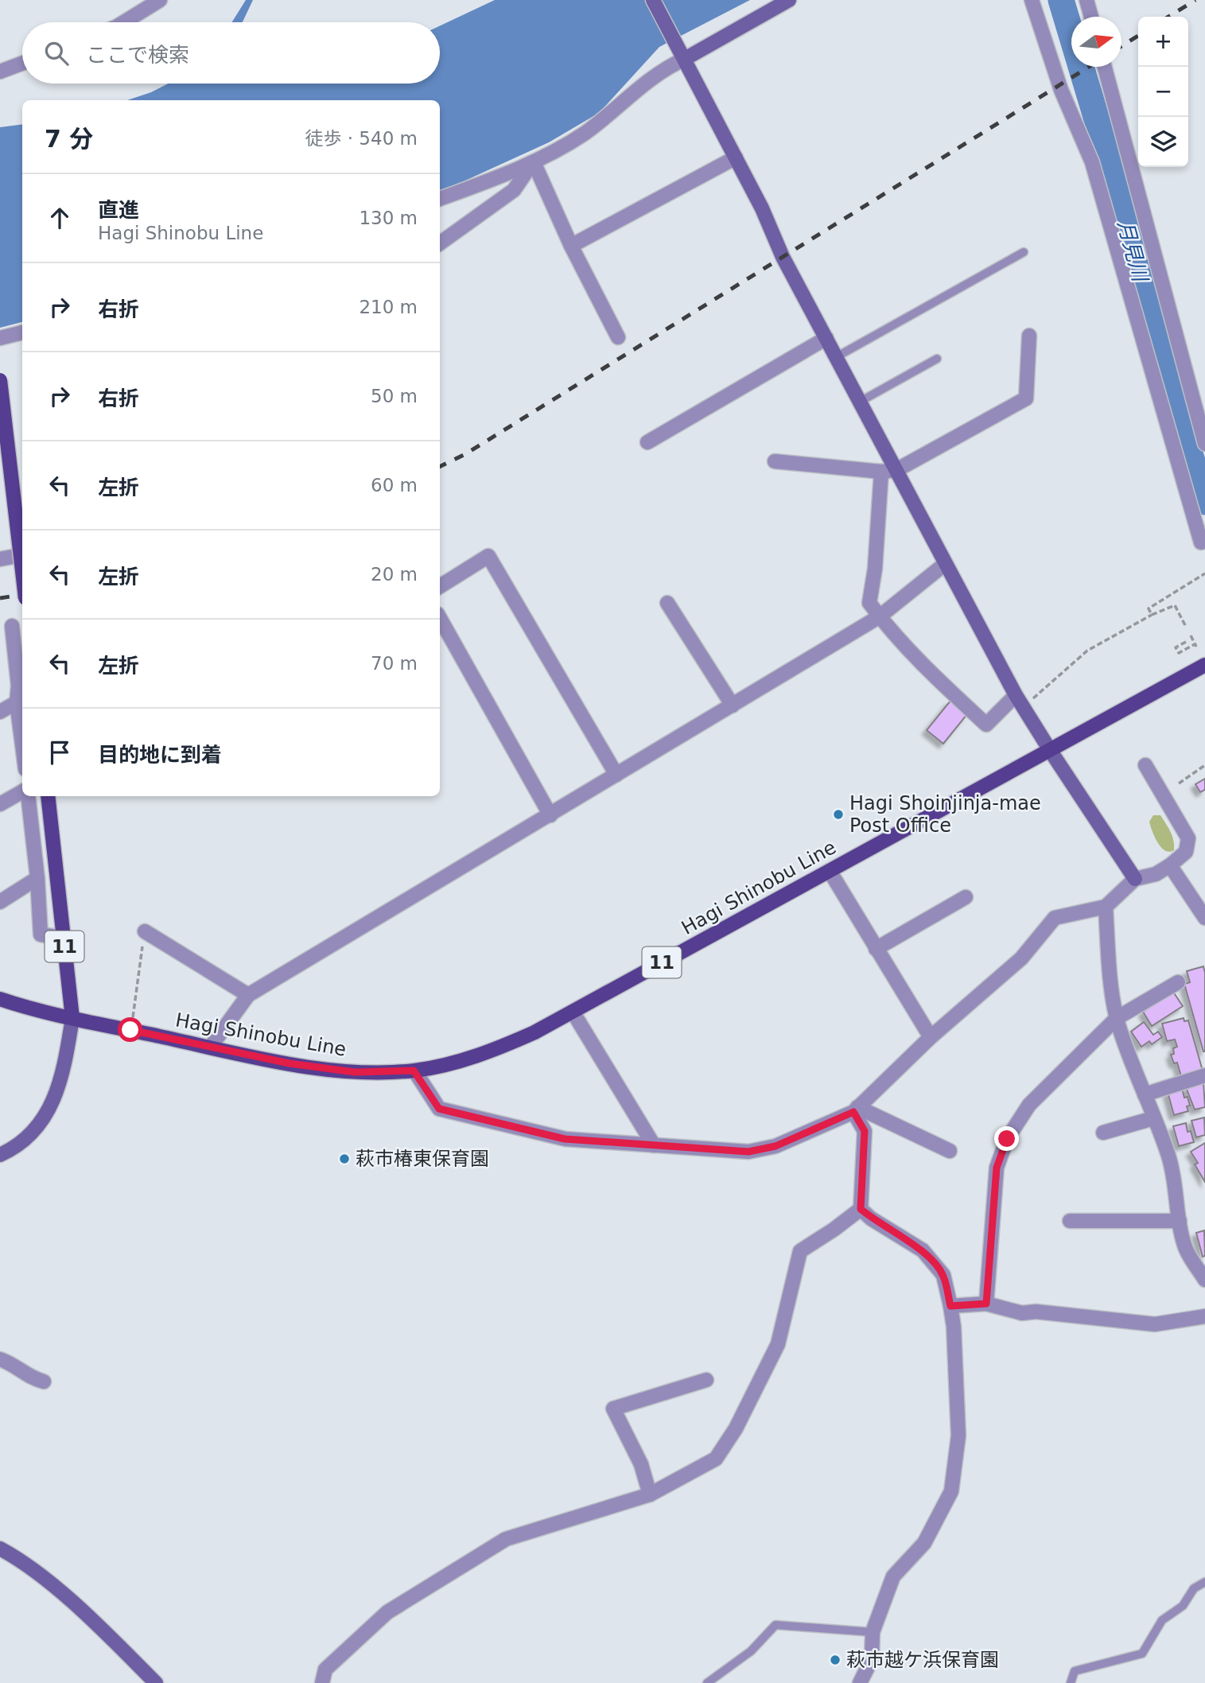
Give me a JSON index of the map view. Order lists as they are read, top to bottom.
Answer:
{
  "streets": {
    "main road": ["Hagi Shinobu Line", "11"]
  },
  "crossings": [
    ["Hagi Shinobu Line", "11"]
  ],
  "water": ["月見川"],
  "places": ["Hagi Shoinjinja-mae Post Office", "萩市椿東保育園", "萩市越ケ浜保育園"],
  "north": "right",
  "page": {
    "map_buttons": ["+", "−"],
    "search": "ここで検索",
    "heading": ["7 分", "徒歩 · 540 m"],
    "list": [
      ["直進", "Hagi Shinobu Line", "130 m"],
      ["右折", "210 m"],
      ["右折", "50 m"],
      ["左折", "60 m"],
      ["左折", "20 m"],
      ["左折", "70 m"],
      "目的地に到着"
    ]
  }
}
